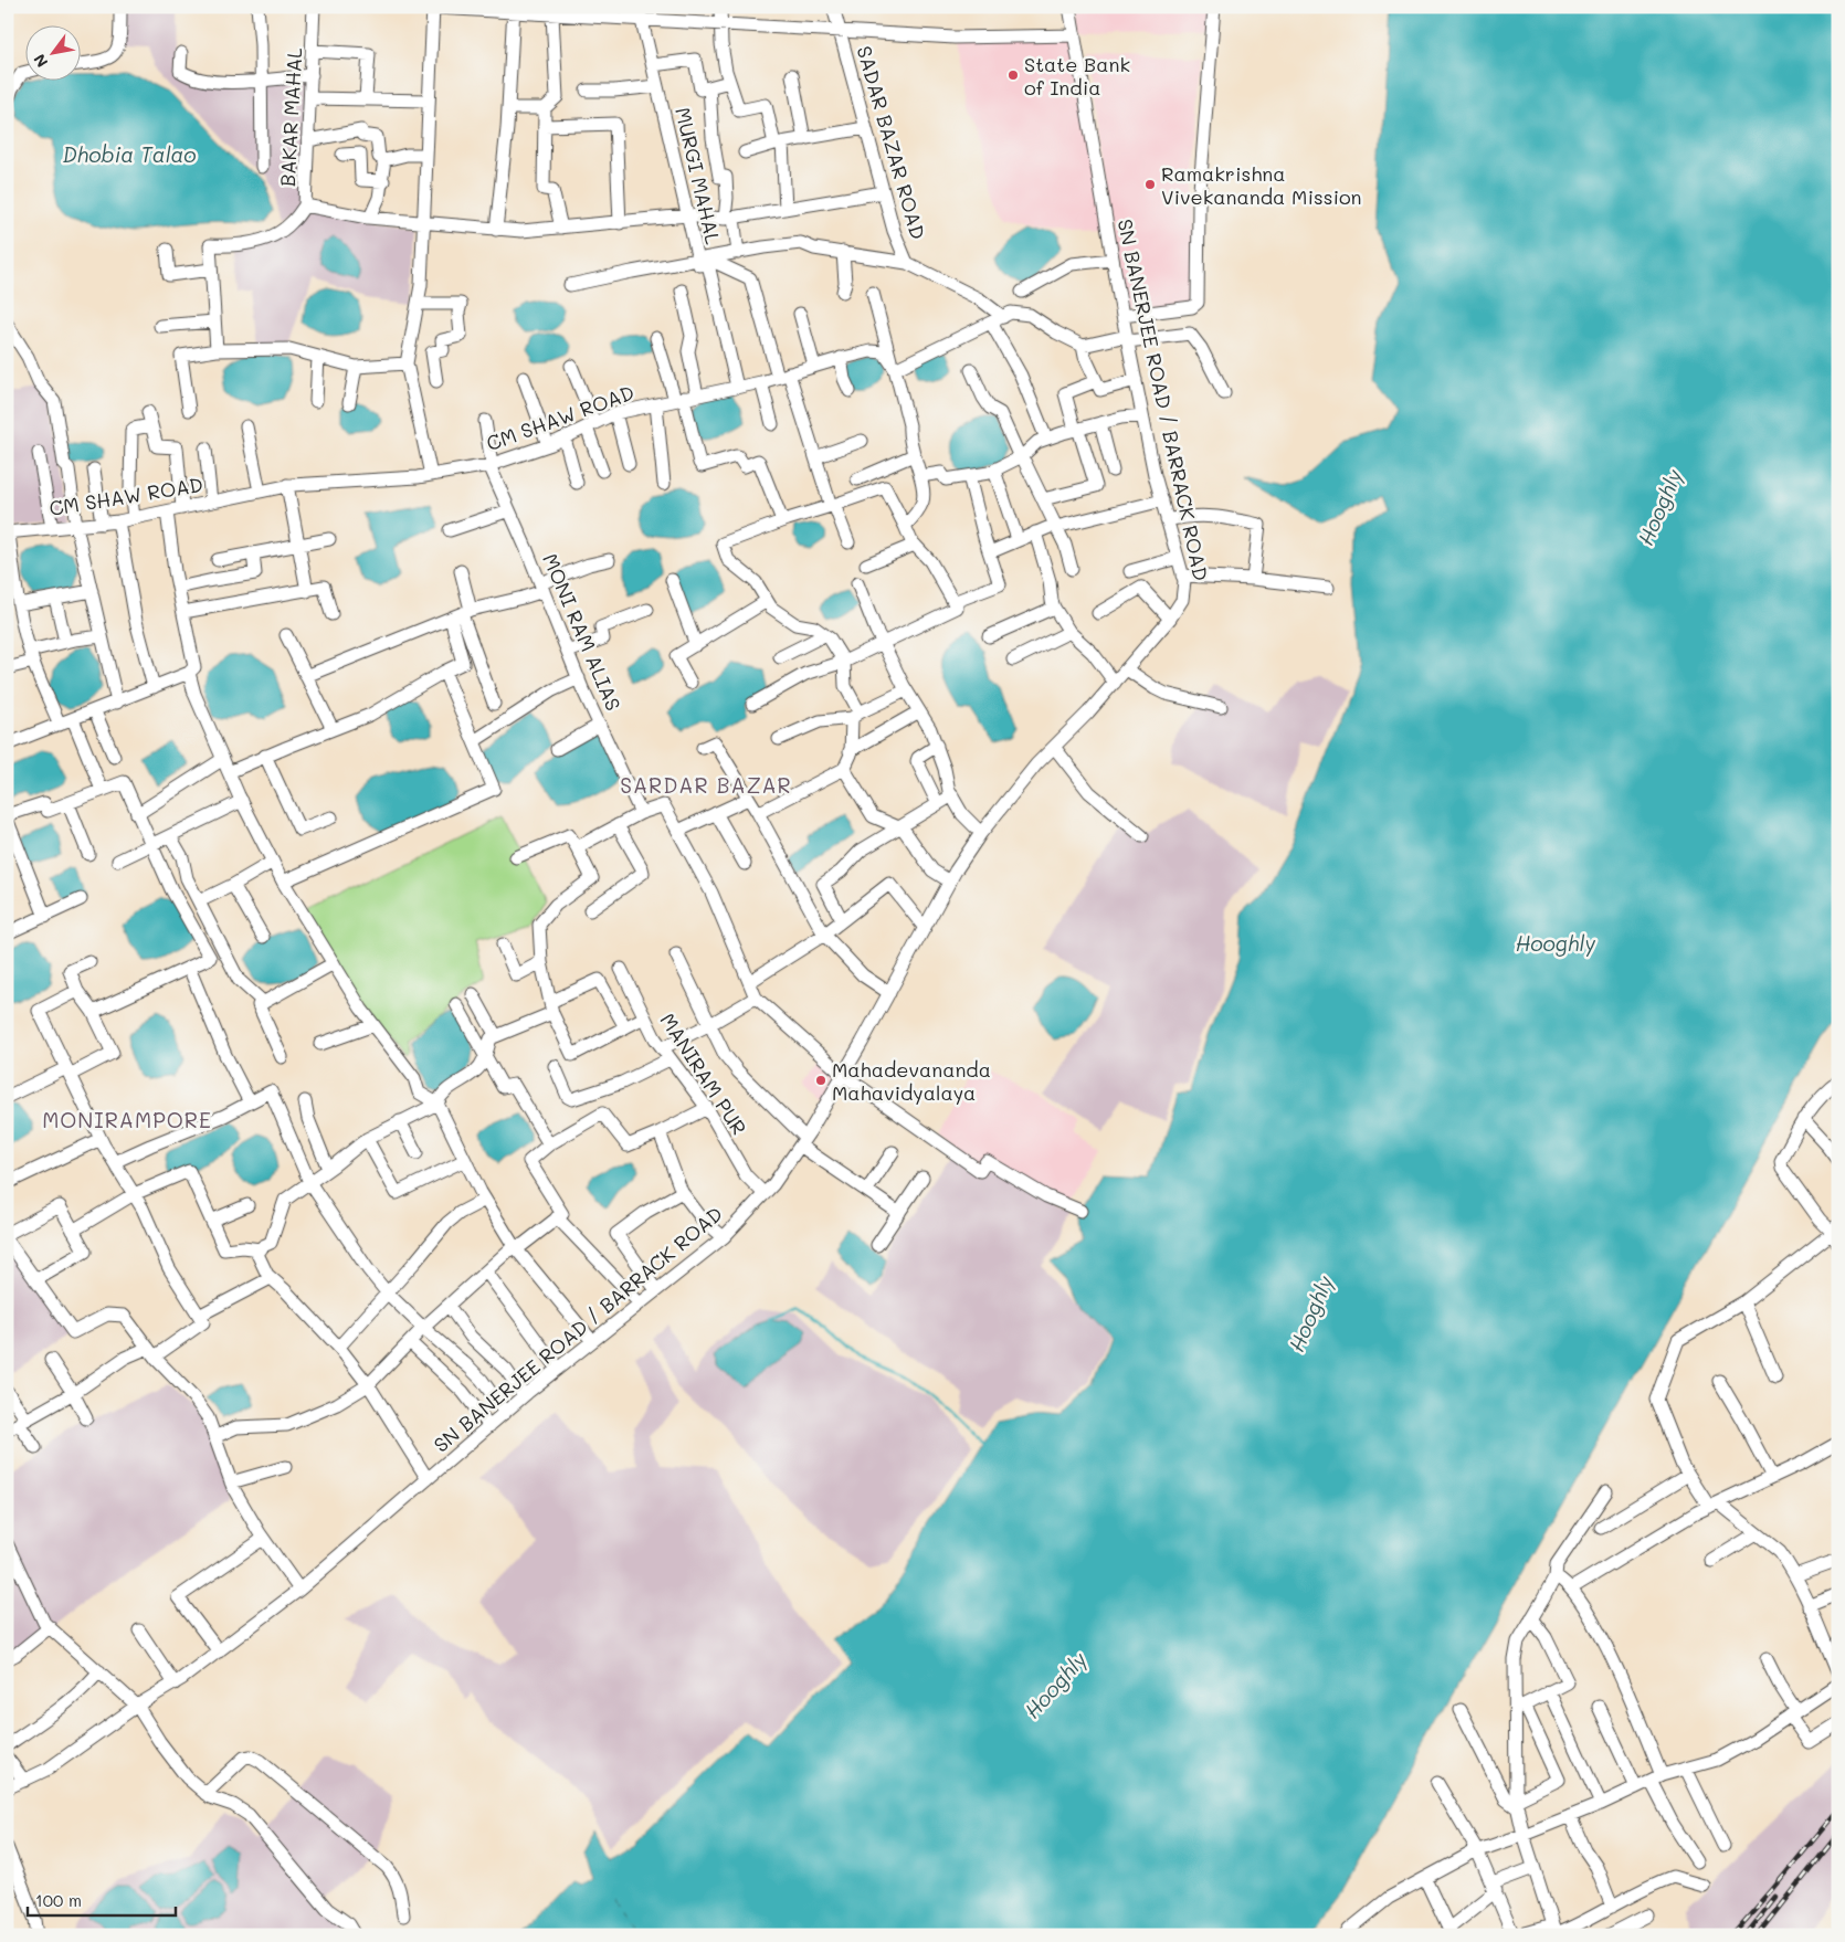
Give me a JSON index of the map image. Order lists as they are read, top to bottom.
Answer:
{
  "streets": {
    "street": [
      "BAKAR MAHAL",
      "SADAR BAZAR ROAD",
      "MURGI MAHAL",
      "SN BANERJEE ROAD / BARRACK ROAD",
      "CM SHAW ROAD",
      "MONI RAM ALIAS",
      "MANIRAM PUR"
    ]
  },
  "crossings": [
    ["SADAR BAZAR ROAD", "MURGI MAHAL"],
    ["SADAR BAZAR ROAD", "SN BANERJEE ROAD / BARRACK ROAD"],
    ["MURGI MAHAL", "CM SHAW ROAD"],
    ["SN BANERJEE ROAD / BARRACK ROAD", "MANIRAM PUR"],
    ["CM SHAW ROAD", "MONI RAM ALIAS"]
  ],
  "districts": ["SARDAR BAZAR", "MONIRAMPORE"],
  "water": ["Dhobia Talao", "Hooghly"],
  "places": ["State Bank of India", "Ramakrishna Vivekananda Mission", "Mahadevananda Mahavidyalaya"],
  "scale_bar": "100 m",
  "north": "bottom left"
}
